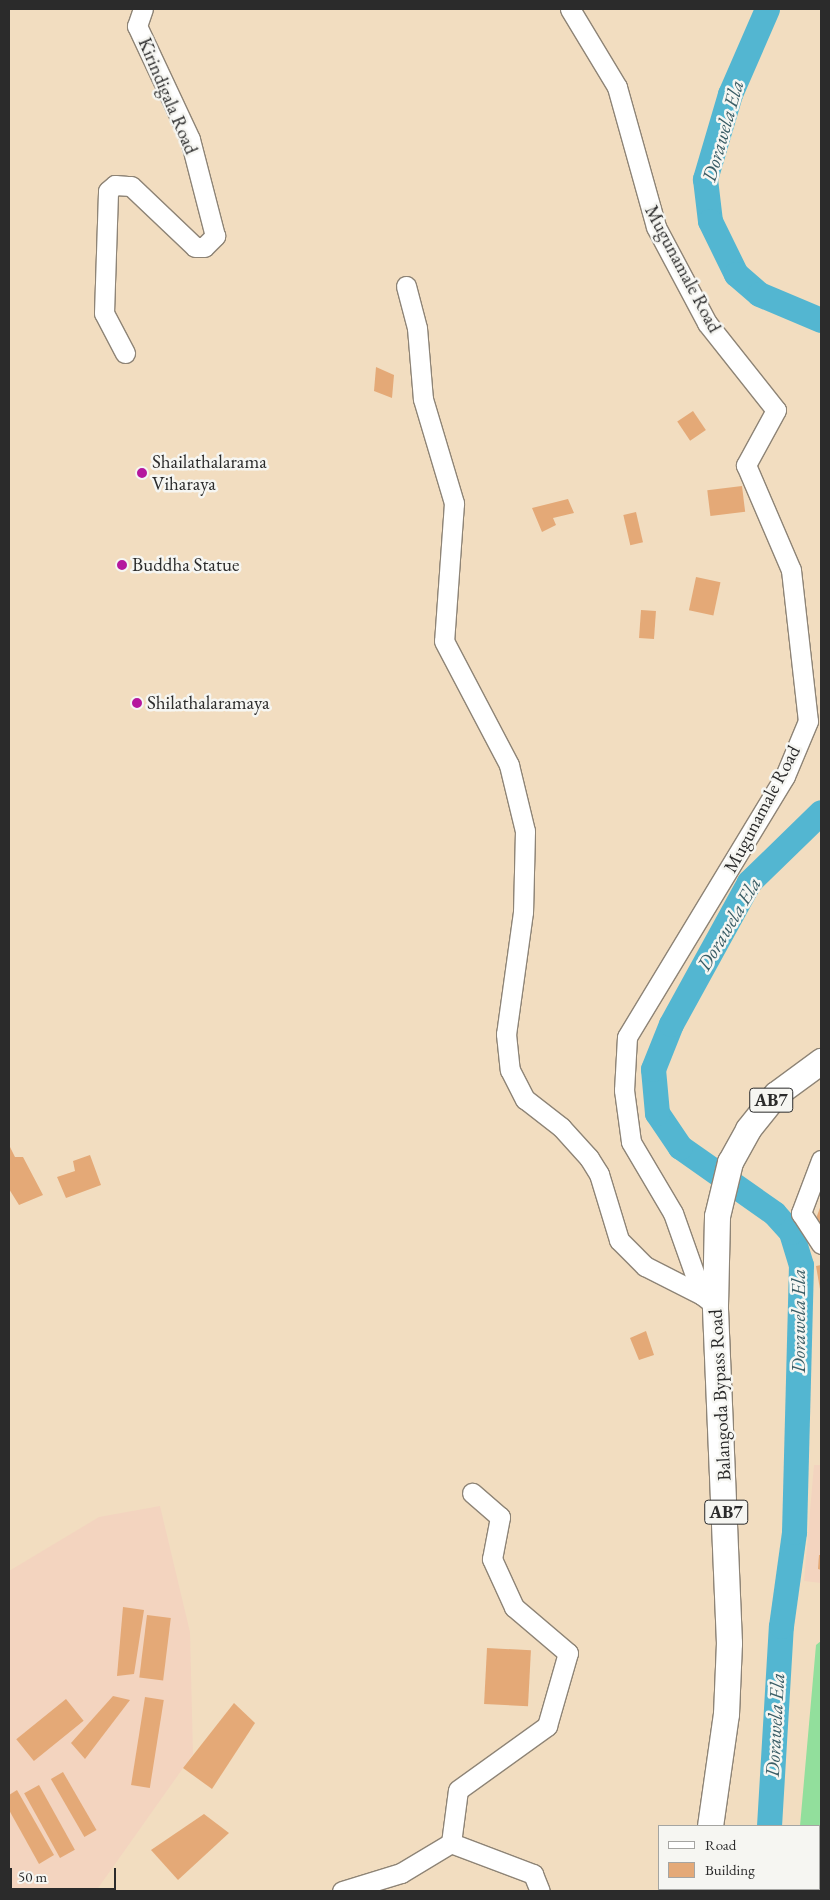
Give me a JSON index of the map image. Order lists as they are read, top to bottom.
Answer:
{
  "streets": {
    "main road": ["AB7", "Balangoda Bypass Road"],
    "street": ["Kirindigala Road", "Mugunamale Road"]
  },
  "crossings": [
    ["Mugunamale Road", "Balangoda Bypass Road"]
  ],
  "water": ["Dorawela Ela"],
  "places": ["Shailathalarama Viharaya", "Buddha Statue", "Shilathalaramaya"],
  "legend": ["Road", "Building"],
  "scale_bar": "50 m"
}
